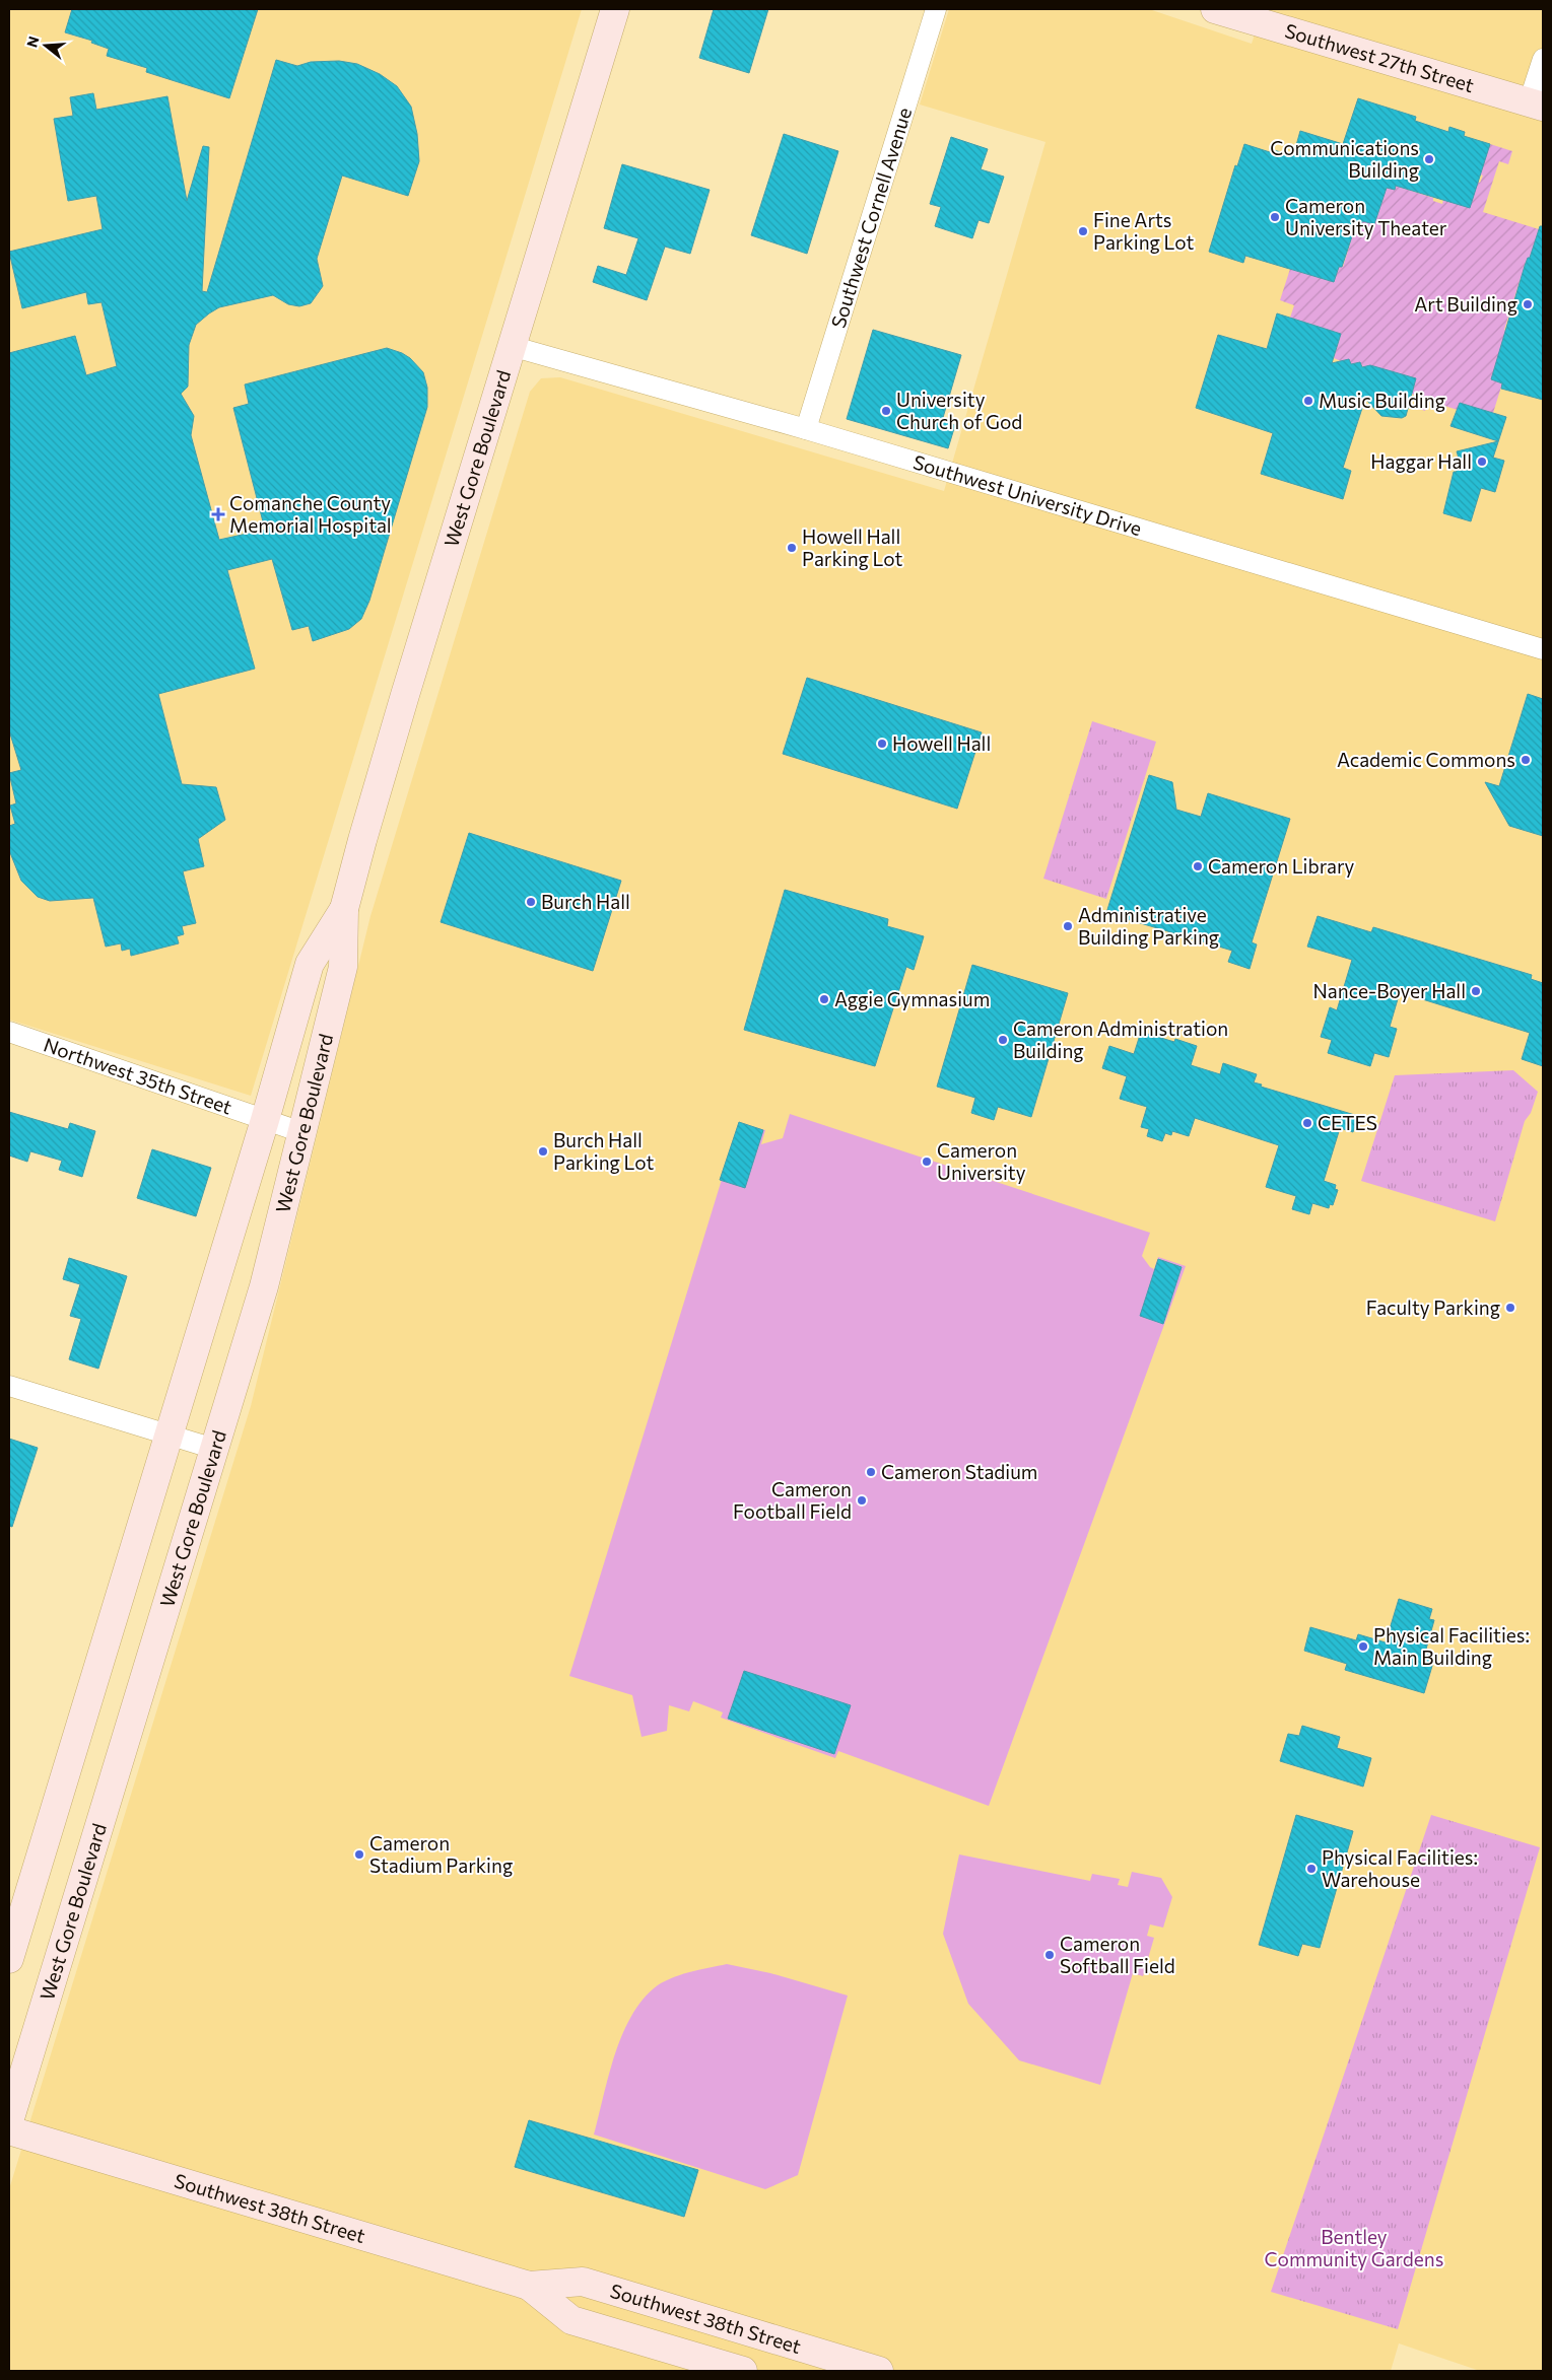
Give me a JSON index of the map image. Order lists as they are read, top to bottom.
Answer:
{
  "streets": {
    "main road": ["Southwest 27th Street", "West Gore Boulevard", "Southwest 38th Street"],
    "street": ["Southwest Cornell Avenue", "Southwest University Drive", "Northwest 35th Street"]
  },
  "crossings": [
    ["Southwest Cornell Avenue", "Southwest University Drive"],
    ["West Gore Boulevard", "Southwest University Drive"],
    ["West Gore Boulevard", "Northwest 35th Street"]
  ],
  "parks": ["Bentley Community Gardens"],
  "places": {
    "other": [
      "Communications Building",
      "Cameron University Theater",
      "Fine Arts Parking Lot",
      "Art Building",
      "Music Building",
      "University Church of God",
      "Haggar Hall",
      "Howell Hall Parking Lot",
      "Howell Hall",
      "Academic Commons",
      "Cameron Library",
      "Burch Hall",
      "Administrative Building Parking",
      "Nance-Boyer Hall",
      "Aggie Gymnasium",
      "Cameron Administration Building",
      "CETES",
      "Burch Hall Parking Lot",
      "Cameron University",
      "Faculty Parking",
      "Cameron Stadium",
      "Cameron Football Field",
      "Physical Facilities: Main Building",
      "Cameron Stadium Parking",
      "Physical Facilities: Warehouse",
      "Cameron Softball Field"
    ],
    "health": ["Comanche County Memorial Hospital"]
  },
  "north": "left"
}
